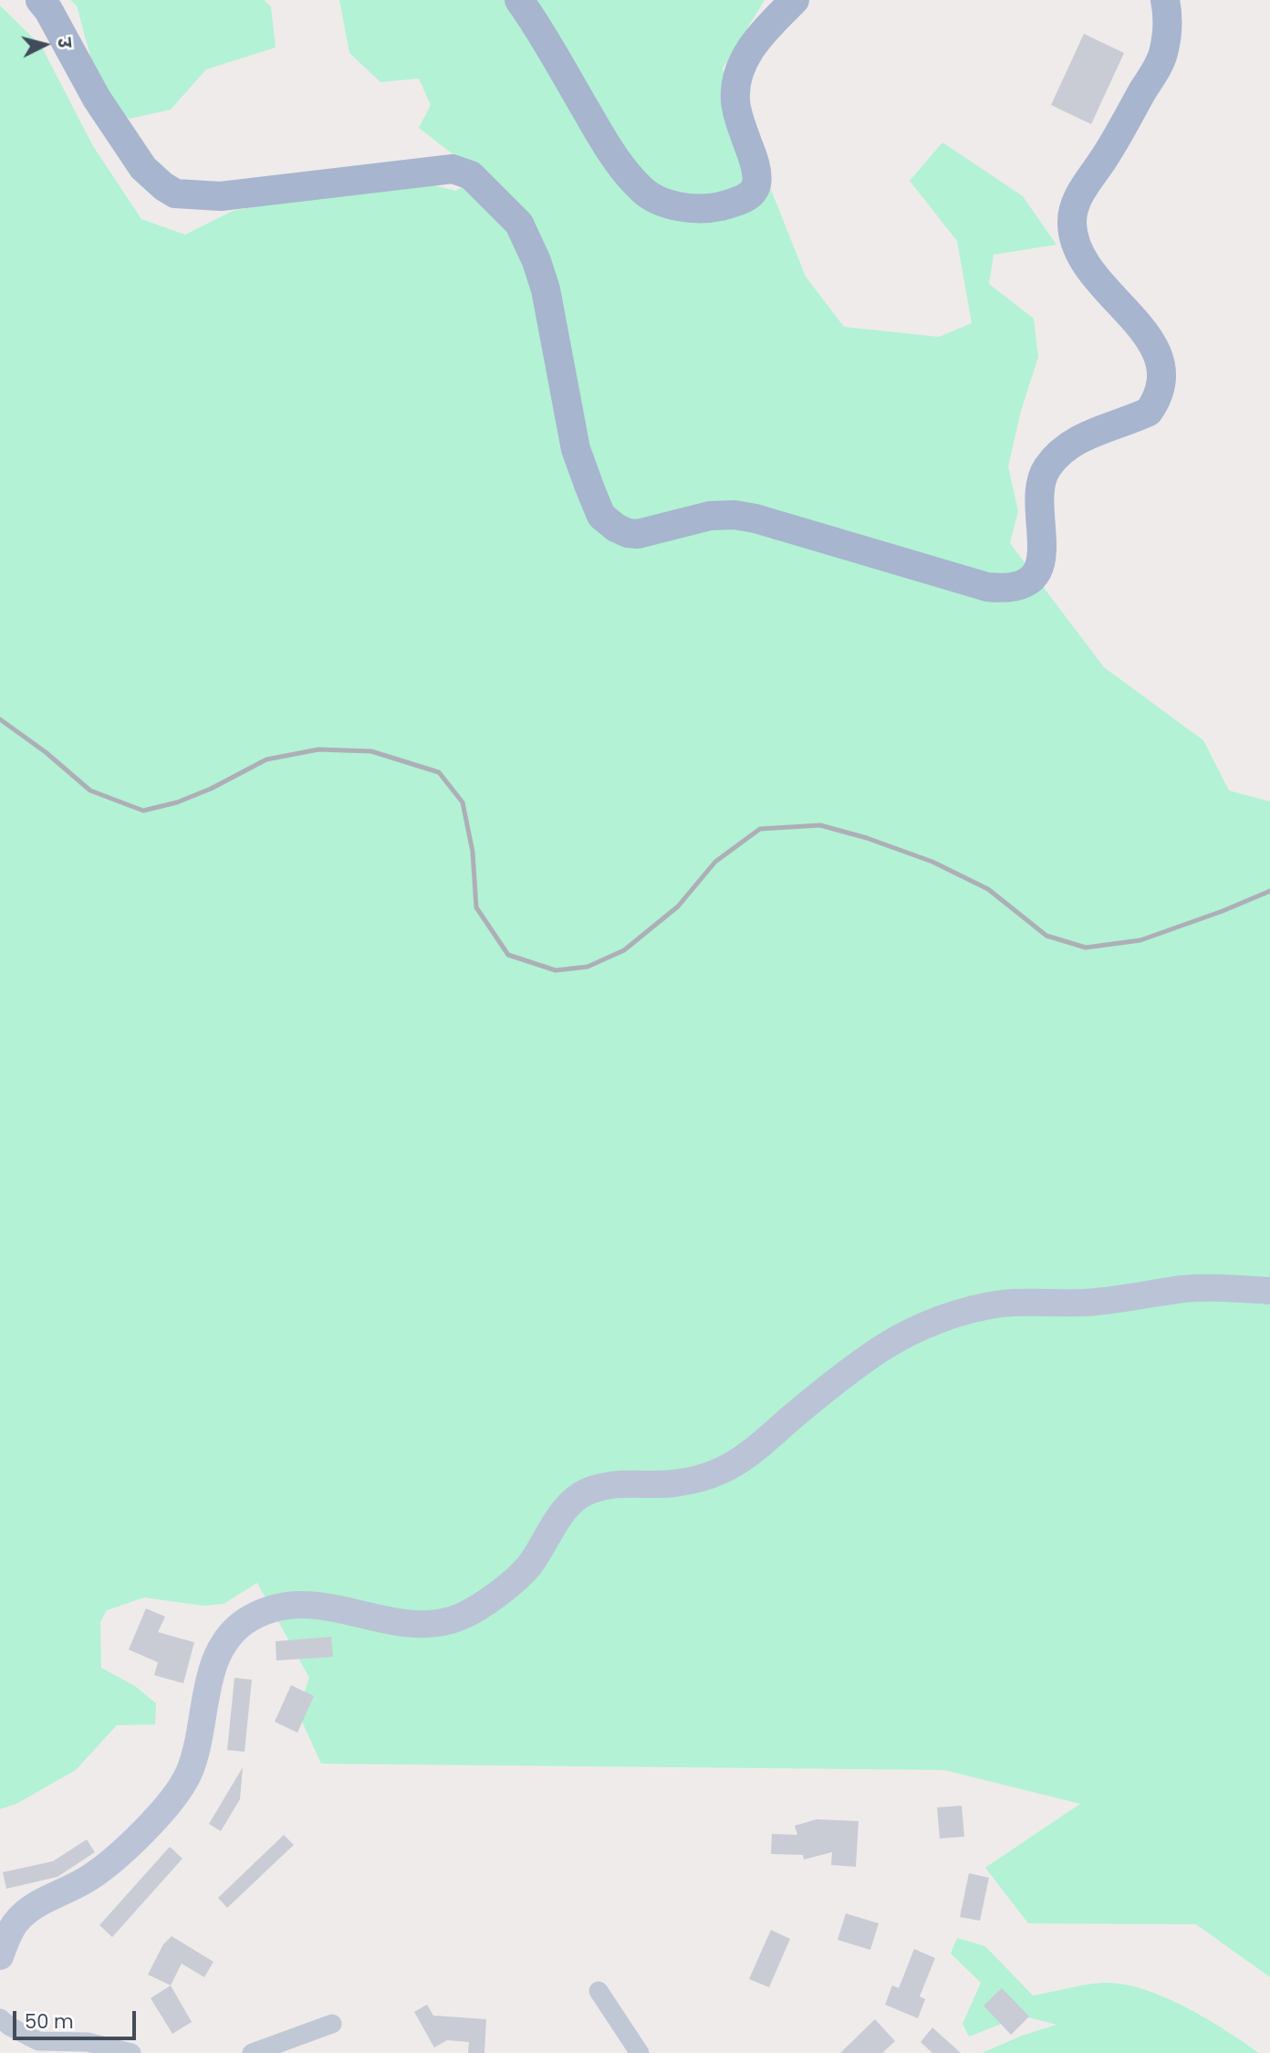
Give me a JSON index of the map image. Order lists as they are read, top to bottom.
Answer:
{
  "scale_bar": "50 m",
  "north": "right"
}
